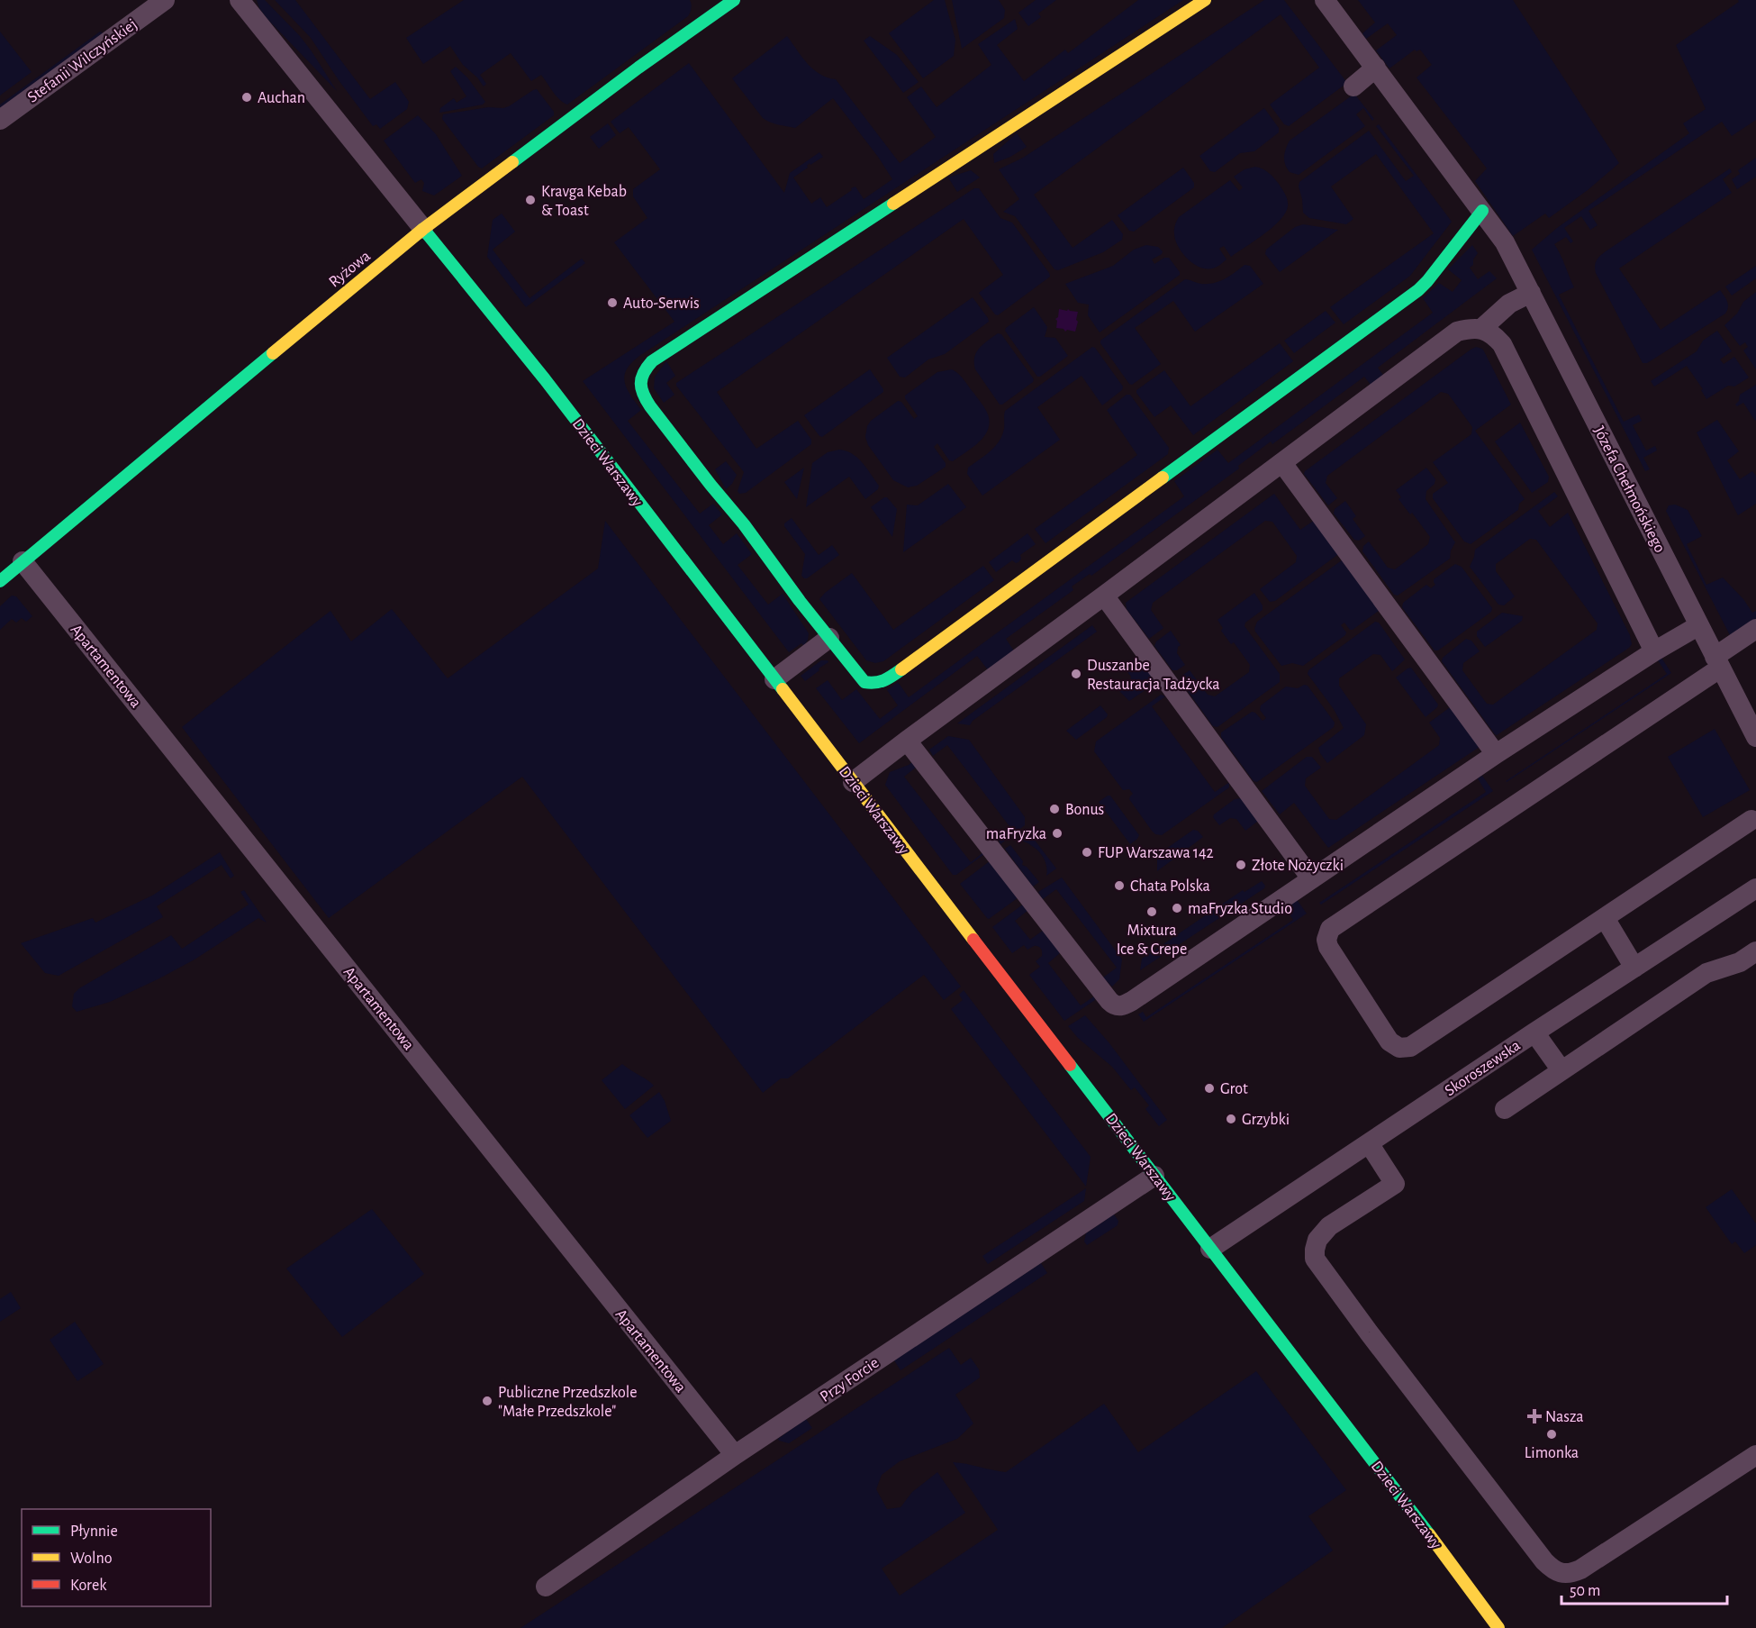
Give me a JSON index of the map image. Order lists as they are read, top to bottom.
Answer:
{
  "streets": {
    "street": [
      "Stefanii Wilczyńskiej",
      "Ryżowa",
      "Dzieci Warszawy",
      "Józefa Chełmońskiego",
      "Apartamentowa",
      "Skoroszewska",
      "Przy Forcie"
    ]
  },
  "crossings": [
    ["Ryżowa", "Dzieci Warszawy"],
    ["Ryżowa", "Apartamentowa"],
    ["Dzieci Warszawy", "Skoroszewska"],
    ["Dzieci Warszawy", "Przy Forcie"],
    ["Apartamentowa", "Przy Forcie"]
  ],
  "places": {
    "other": [
      "Auchan",
      "Kravga Kebab & Toast",
      "Auto-Serwis",
      "Duszanbe Restauracja Tadżycka",
      "Bonus",
      "maFryzka",
      "FUP Warszawa 142",
      "Złote Nożyczki",
      "Chata Polska",
      "maFryzka Studio",
      "Mixtura Ice & Crepe",
      "Grot",
      "Grzybki",
      "Publiczne Przedszkole \"Małe Przedszkole\"",
      "Limonka"
    ],
    "health": ["Nasza"]
  },
  "legend": ["Płynnie", "Wolno", "Korek"],
  "scale_bar": "50 m"
}
